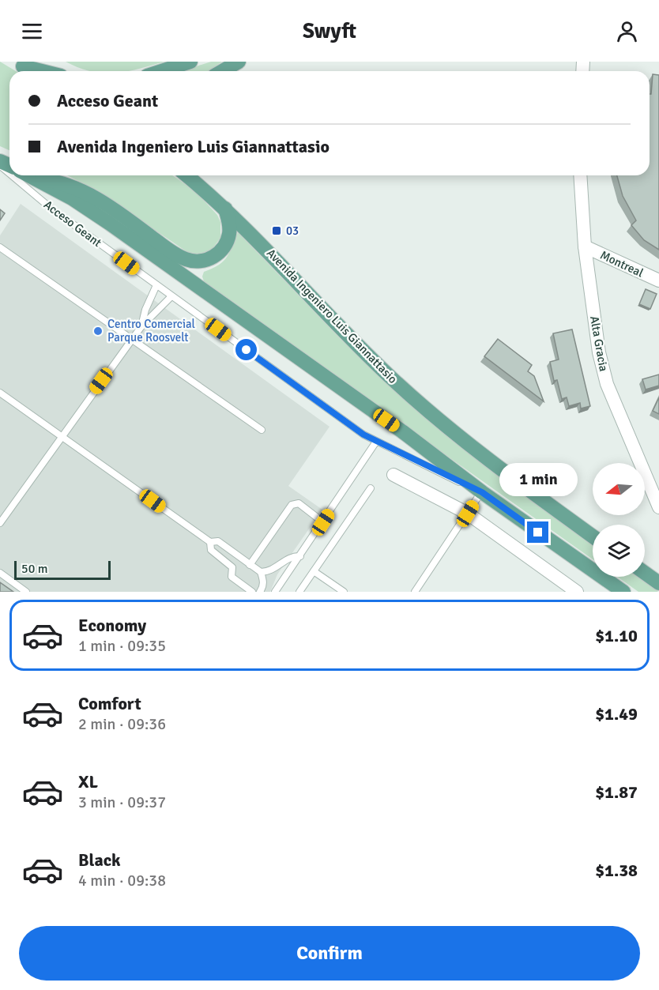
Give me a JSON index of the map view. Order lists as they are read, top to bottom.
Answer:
{
  "streets": {
    "main road": ["Avenida Ingeniero Luis Giannattasio"],
    "street": ["Montreal", "Alta Gracia"],
    "lane": ["Acceso Geant"]
  },
  "crossings": [
    ["Montreal", "Alta Gracia"]
  ],
  "places": {
    "transit": ["03"],
    "other": ["Centro Comercial Parque Roosvelt"]
  },
  "scale_bar": "50 m",
  "north": "left",
  "page": {
    "header": "Swyft",
    "banner": ["Acceso Geant", "Avenida Ingeniero Luis Giannattasio"],
    "bubble": "1 min",
    "scale": "50 m",
    "list": [
      {
        "name": "Economy",
        "note": "1 min · 09:35",
        "value": "$1.10"
      },
      {
        "name": "Comfort",
        "note": "2 min · 09:36",
        "value": "$1.49"
      },
      {
        "name": "XL",
        "note": "3 min · 09:37",
        "value": "$1.87"
      },
      {
        "name": "Black",
        "note": "4 min · 09:38",
        "value": "$1.38"
      }
    ],
    "buttons": "Confirm"
  }
}
